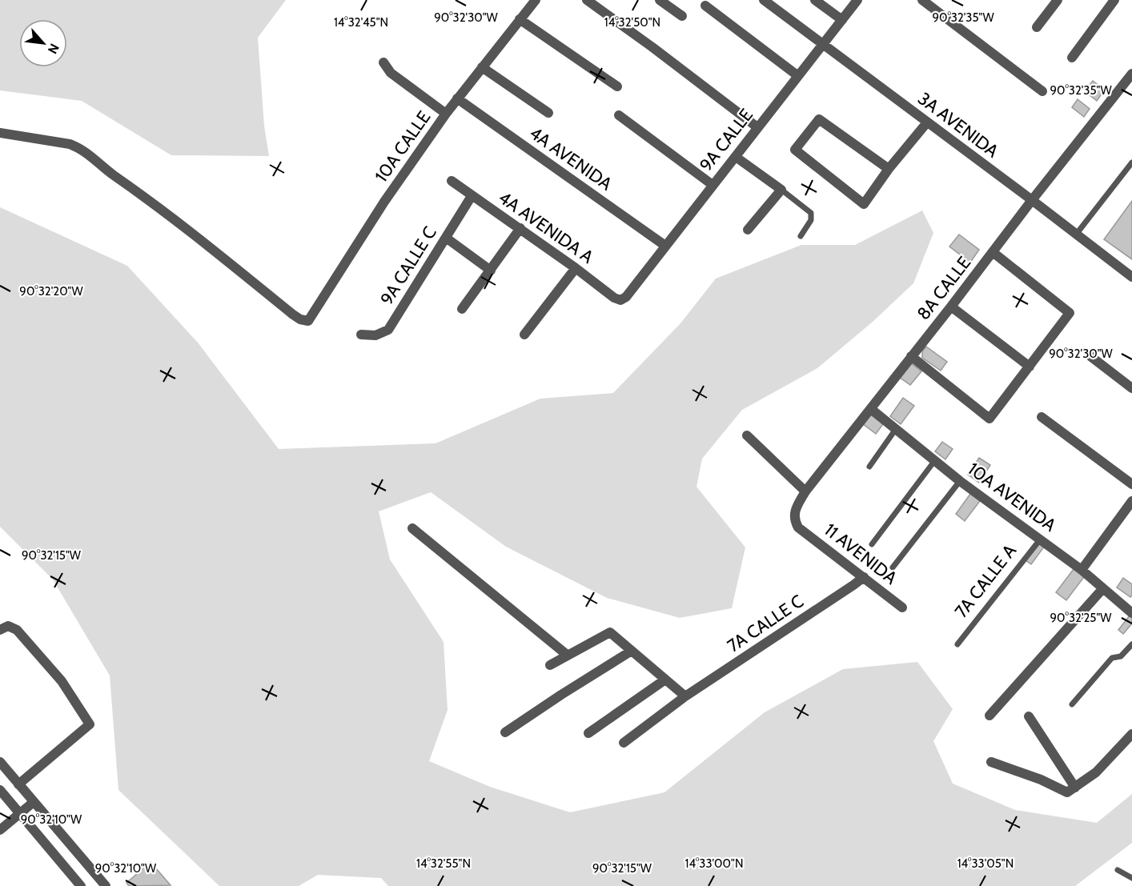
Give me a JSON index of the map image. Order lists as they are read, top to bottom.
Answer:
{
  "streets": {
    "street": [
      "3A AVENIDA",
      "9A CALLE",
      "10A CALLE",
      "4A AVENIDA",
      "4A AVENIDA A",
      "9A CALLE C",
      "8A CALLE",
      "10A AVENIDA",
      "11 AVENIDA",
      "7A CALLE C"
    ],
    "lane": ["7A CALLE A"]
  },
  "crossings": [
    ["3A AVENIDA", "9A CALLE"],
    ["3A AVENIDA", "8A CALLE"],
    ["9A CALLE", "4A AVENIDA"],
    ["9A CALLE", "4A AVENIDA A"],
    ["10A CALLE", "4A AVENIDA"],
    ["4A AVENIDA A", "9A CALLE C"],
    ["8A CALLE", "10A AVENIDA"],
    ["8A CALLE", "11 AVENIDA"],
    ["10A AVENIDA", "7A CALLE A"],
    ["11 AVENIDA", "7A CALLE C"]
  ],
  "north": "bottom right",
  "coordinates": [
    "90°32'35\"W",
    "90°32'30\"W",
    "14°32'45\"N",
    "14°32'50\"N",
    "90°32'20\"W",
    "90°32'15\"W",
    "90°32'25\"W",
    "90°32'10\"W",
    "14°32'55\"N",
    "14°33'00\"N",
    "14°33'05\"N"
  ]
}
